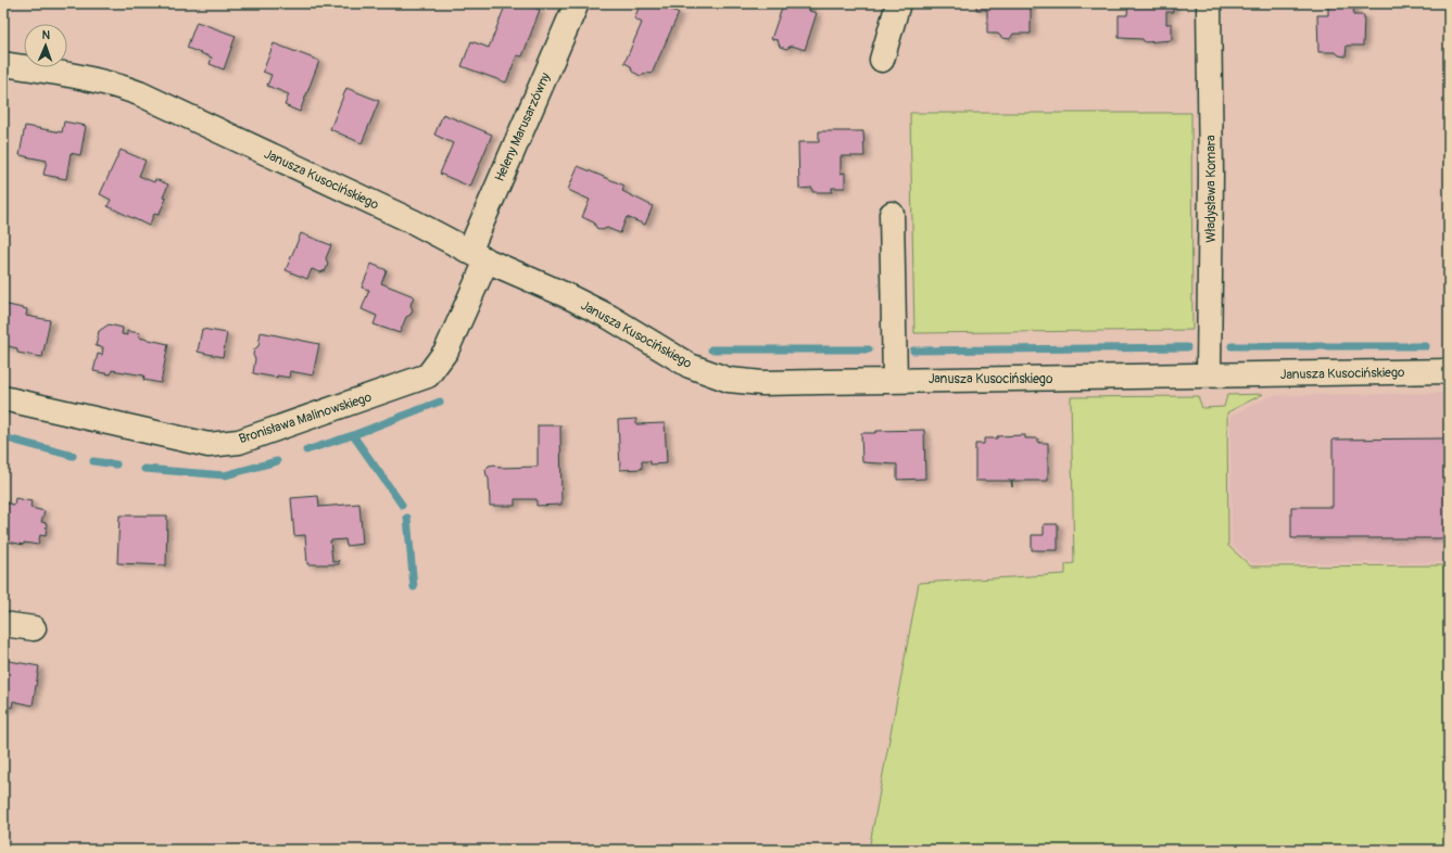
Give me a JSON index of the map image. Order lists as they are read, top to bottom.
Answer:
{
  "streets": {
    "street": [
      "Heleny Marusarzówny",
      "Janusza Kusocińskiego",
      "Władysława Komara",
      "Bronisława Malinowskiego"
    ]
  },
  "crossings": [
    ["Heleny Marusarzówny", "Janusza Kusocińskiego"],
    ["Heleny Marusarzówny", "Bronisława Malinowskiego"],
    ["Janusza Kusocińskiego", "Władysława Komara"],
    ["Janusza Kusocińskiego", "Bronisława Malinowskiego"]
  ],
  "north": "top"
}
